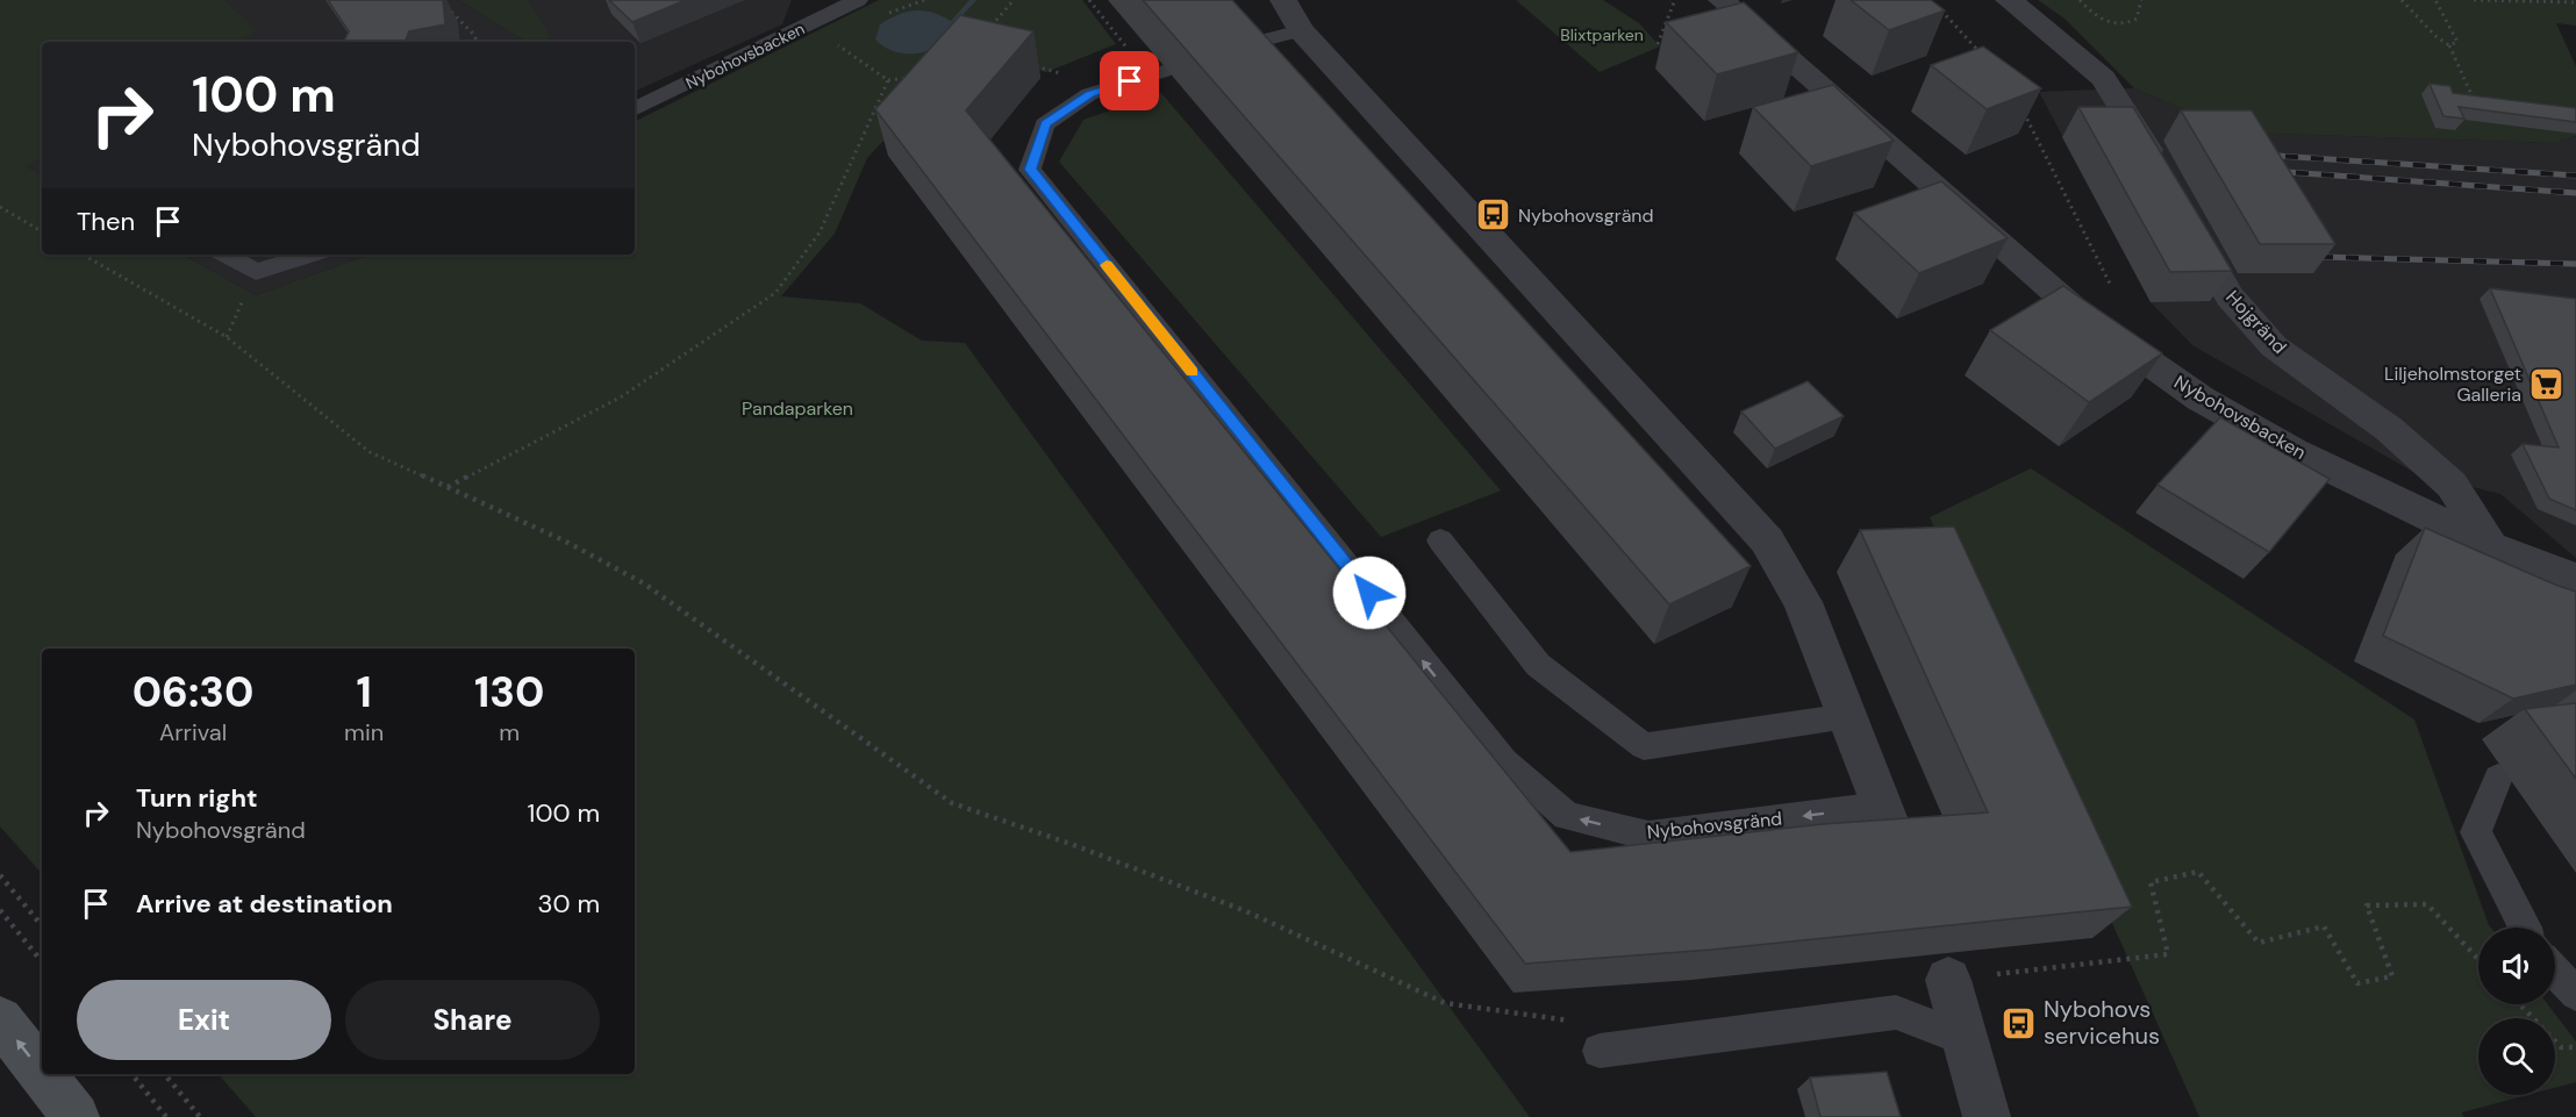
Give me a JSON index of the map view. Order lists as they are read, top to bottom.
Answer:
{
  "streets": {
    "street": ["Nybohovsbacken", "Hojgränd"],
    "lane": ["Nybohovsgränd"]
  },
  "crossings": [
    ["Nybohovsbacken", "Hojgränd"]
  ],
  "one_way": ["Nybohovsgränd"],
  "parks": ["Blixtparken", "Pandaparken"],
  "places": {
    "bus stop": ["Nybohovsgränd", "Nybohovs servicehus"],
    "supermarket": ["Liljeholmstorget Galleria"]
  },
  "page": {
    "turn": ["100 m", "Nybohovsgränd"],
    "then": "Then",
    "eta": [
      "06:30",
      "Arrival",
      "1",
      "min",
      "130",
      "m"
    ],
    "list": [
      {
        "name": "Turn right",
        "note": "Nybohovsgränd",
        "value": "100 m"
      },
      {
        "name": "Arrive at destination",
        "value": "30 m"
      }
    ],
    "buttons": ["Exit", "Share"]
  }
}
